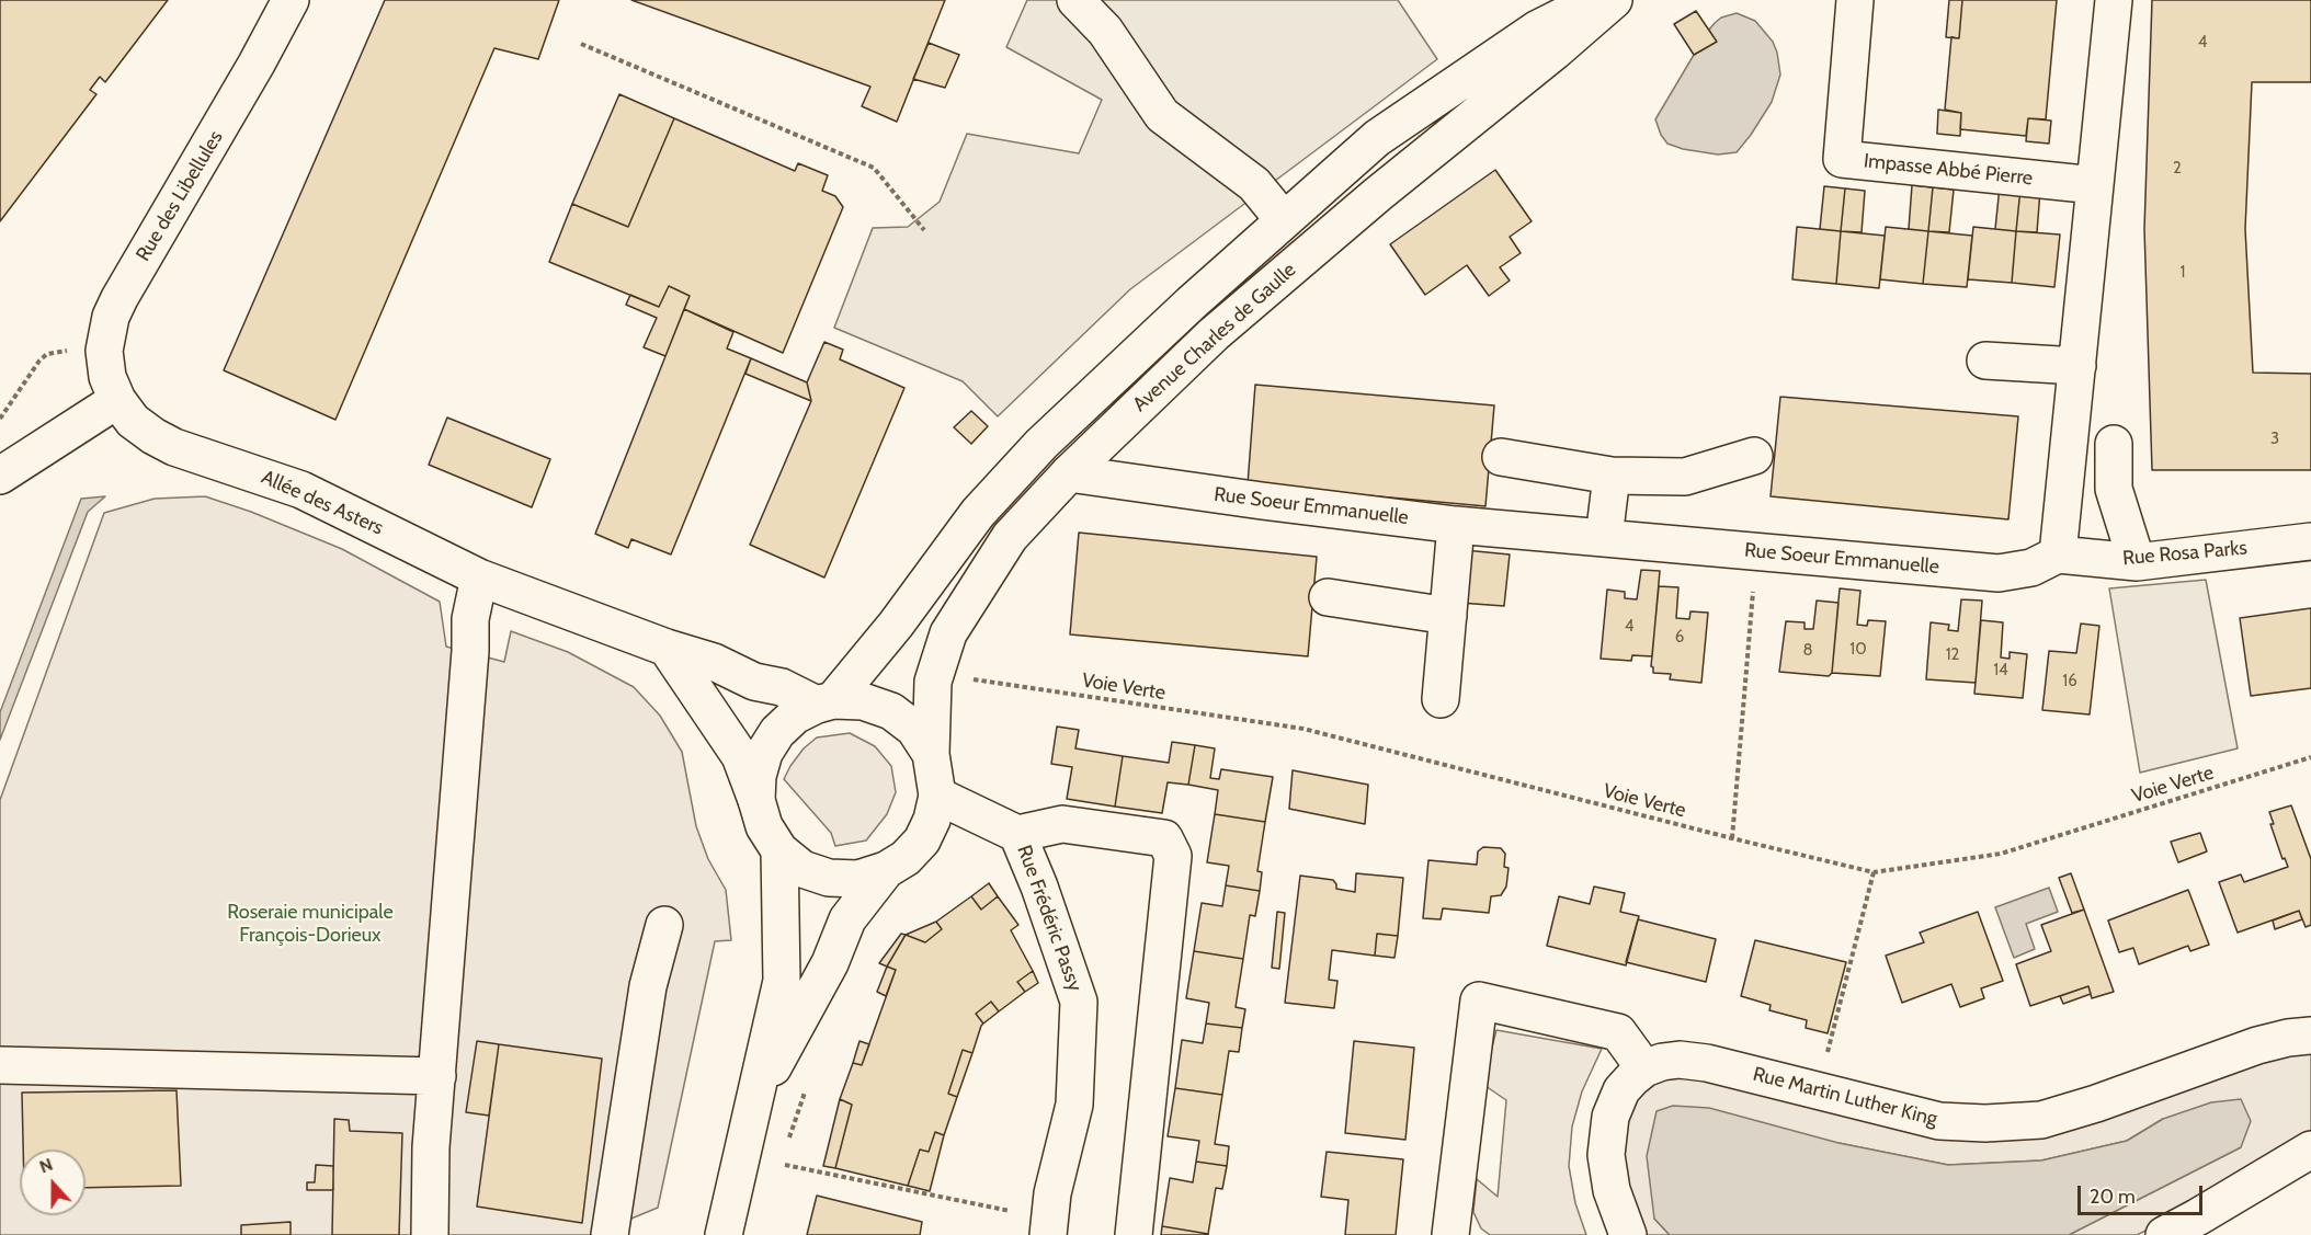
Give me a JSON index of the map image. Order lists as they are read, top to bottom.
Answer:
{
  "streets": {
    "street": [
      "Impasse Abbé Pierre",
      "Rue des Libellules",
      "Avenue Charles de Gaulle",
      "Allée des Asters",
      "Rue Soeur Emmanuelle",
      "Rue Rosa Parks",
      "Rue Frédéric Passy",
      "Rue Martin Luther King"
    ],
    "path": ["Voie Verte"]
  },
  "crossings": [
    ["Rue des Libellules", "Allée des Asters"],
    ["Avenue Charles de Gaulle", "Allée des Asters"],
    ["Avenue Charles de Gaulle", "Rue Soeur Emmanuelle"],
    ["Rue Soeur Emmanuelle", "Rue Rosa Parks"]
  ],
  "parks": ["Roseraie municipale François-Dorieux"],
  "house_numbers": [
    "4",
    "2",
    "1",
    "3",
    "4",
    "6",
    "10",
    "8",
    "12",
    "14",
    "16"
  ],
  "scale_bar": "20 m",
  "north": "top"
}
